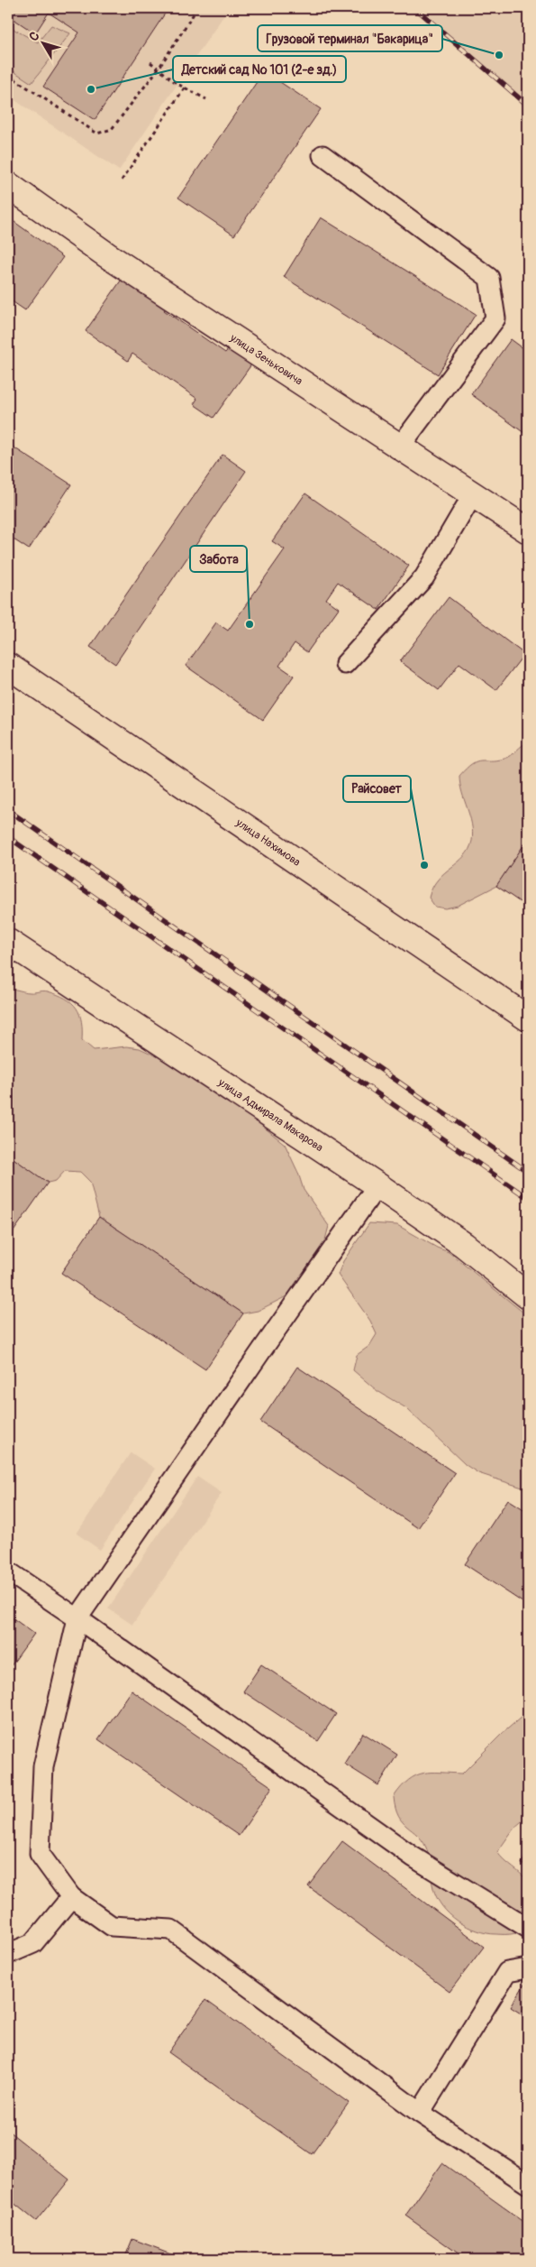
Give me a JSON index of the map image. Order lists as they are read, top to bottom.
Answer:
{
  "streets": {
    "street": ["улица Зеньковича", "улица Нахимова", "улица Адмирала Макарова"]
  },
  "places": [
    "Грузовой терминал \"Бакарица\"",
    "Детский сад № 101 (2-е зд.)",
    "Забота",
    "Райсовет"
  ],
  "north": "top left"
}
